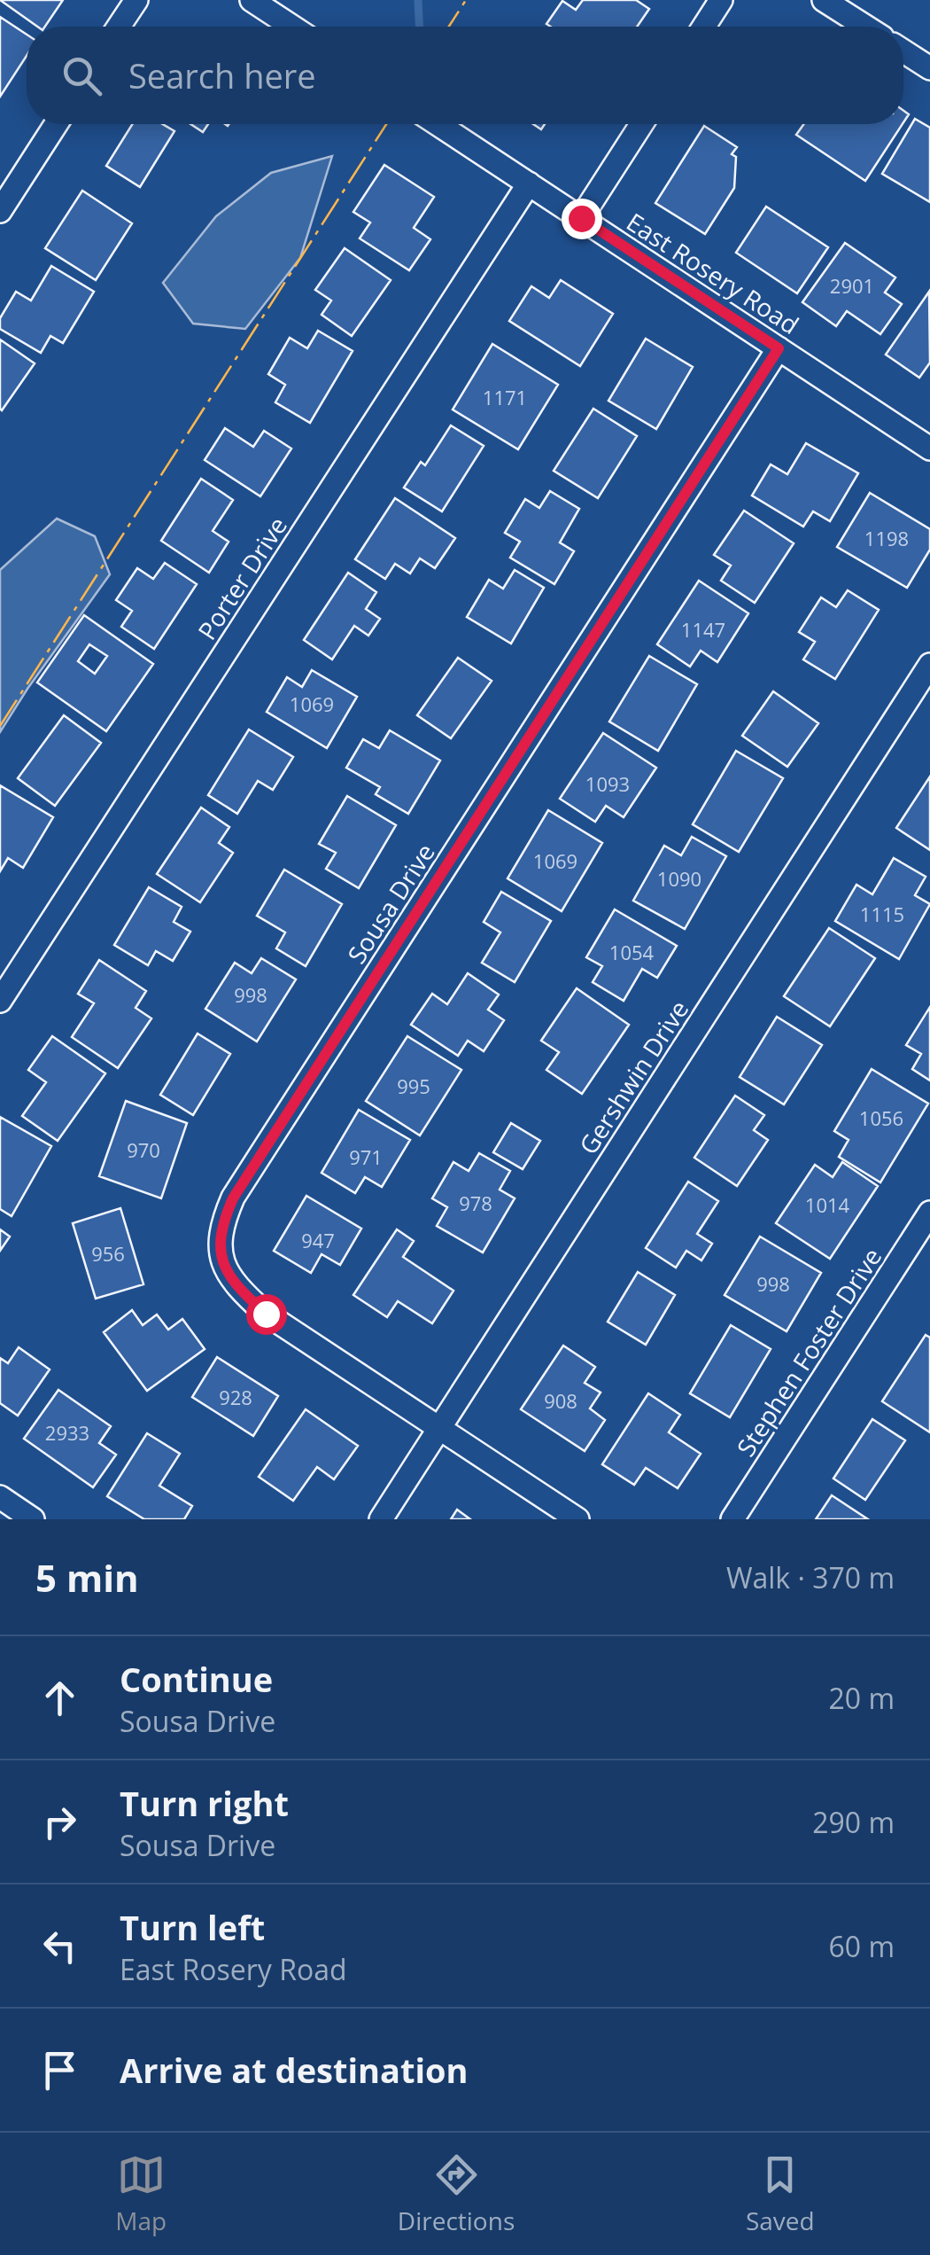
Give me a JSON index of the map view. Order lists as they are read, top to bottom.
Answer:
{
  "streets": {
    "street": [
      "East Rosery Road",
      "Porter Drive",
      "Sousa Drive",
      "Gershwin Drive",
      "Stephen Foster Drive"
    ]
  },
  "crossings": [
    ["East Rosery Road", "Porter Drive"],
    ["East Rosery Road", "Sousa Drive"],
    ["Sousa Drive", "Gershwin Drive"]
  ],
  "house_numbers": [
    "2901",
    "1171",
    "1198",
    "1147",
    "1069",
    "1093",
    "1069",
    "1090",
    "1115",
    "1054",
    "998",
    "995",
    "1056",
    "970",
    "971",
    "978",
    "1014",
    "947",
    "956",
    "998",
    "928",
    "908",
    "2933"
  ],
  "page": {
    "search": "Search here",
    "heading": ["5 min", "Walk · 370 m"],
    "list": [
      ["Continue", "Sousa Drive", "20 m"],
      ["Turn right", "Sousa Drive", "290 m"],
      ["Turn left", "East Rosery Road", "60 m"],
      "Arrive at destination"
    ],
    "nav": ["Map", "Directions", "Saved"]
  }
}
